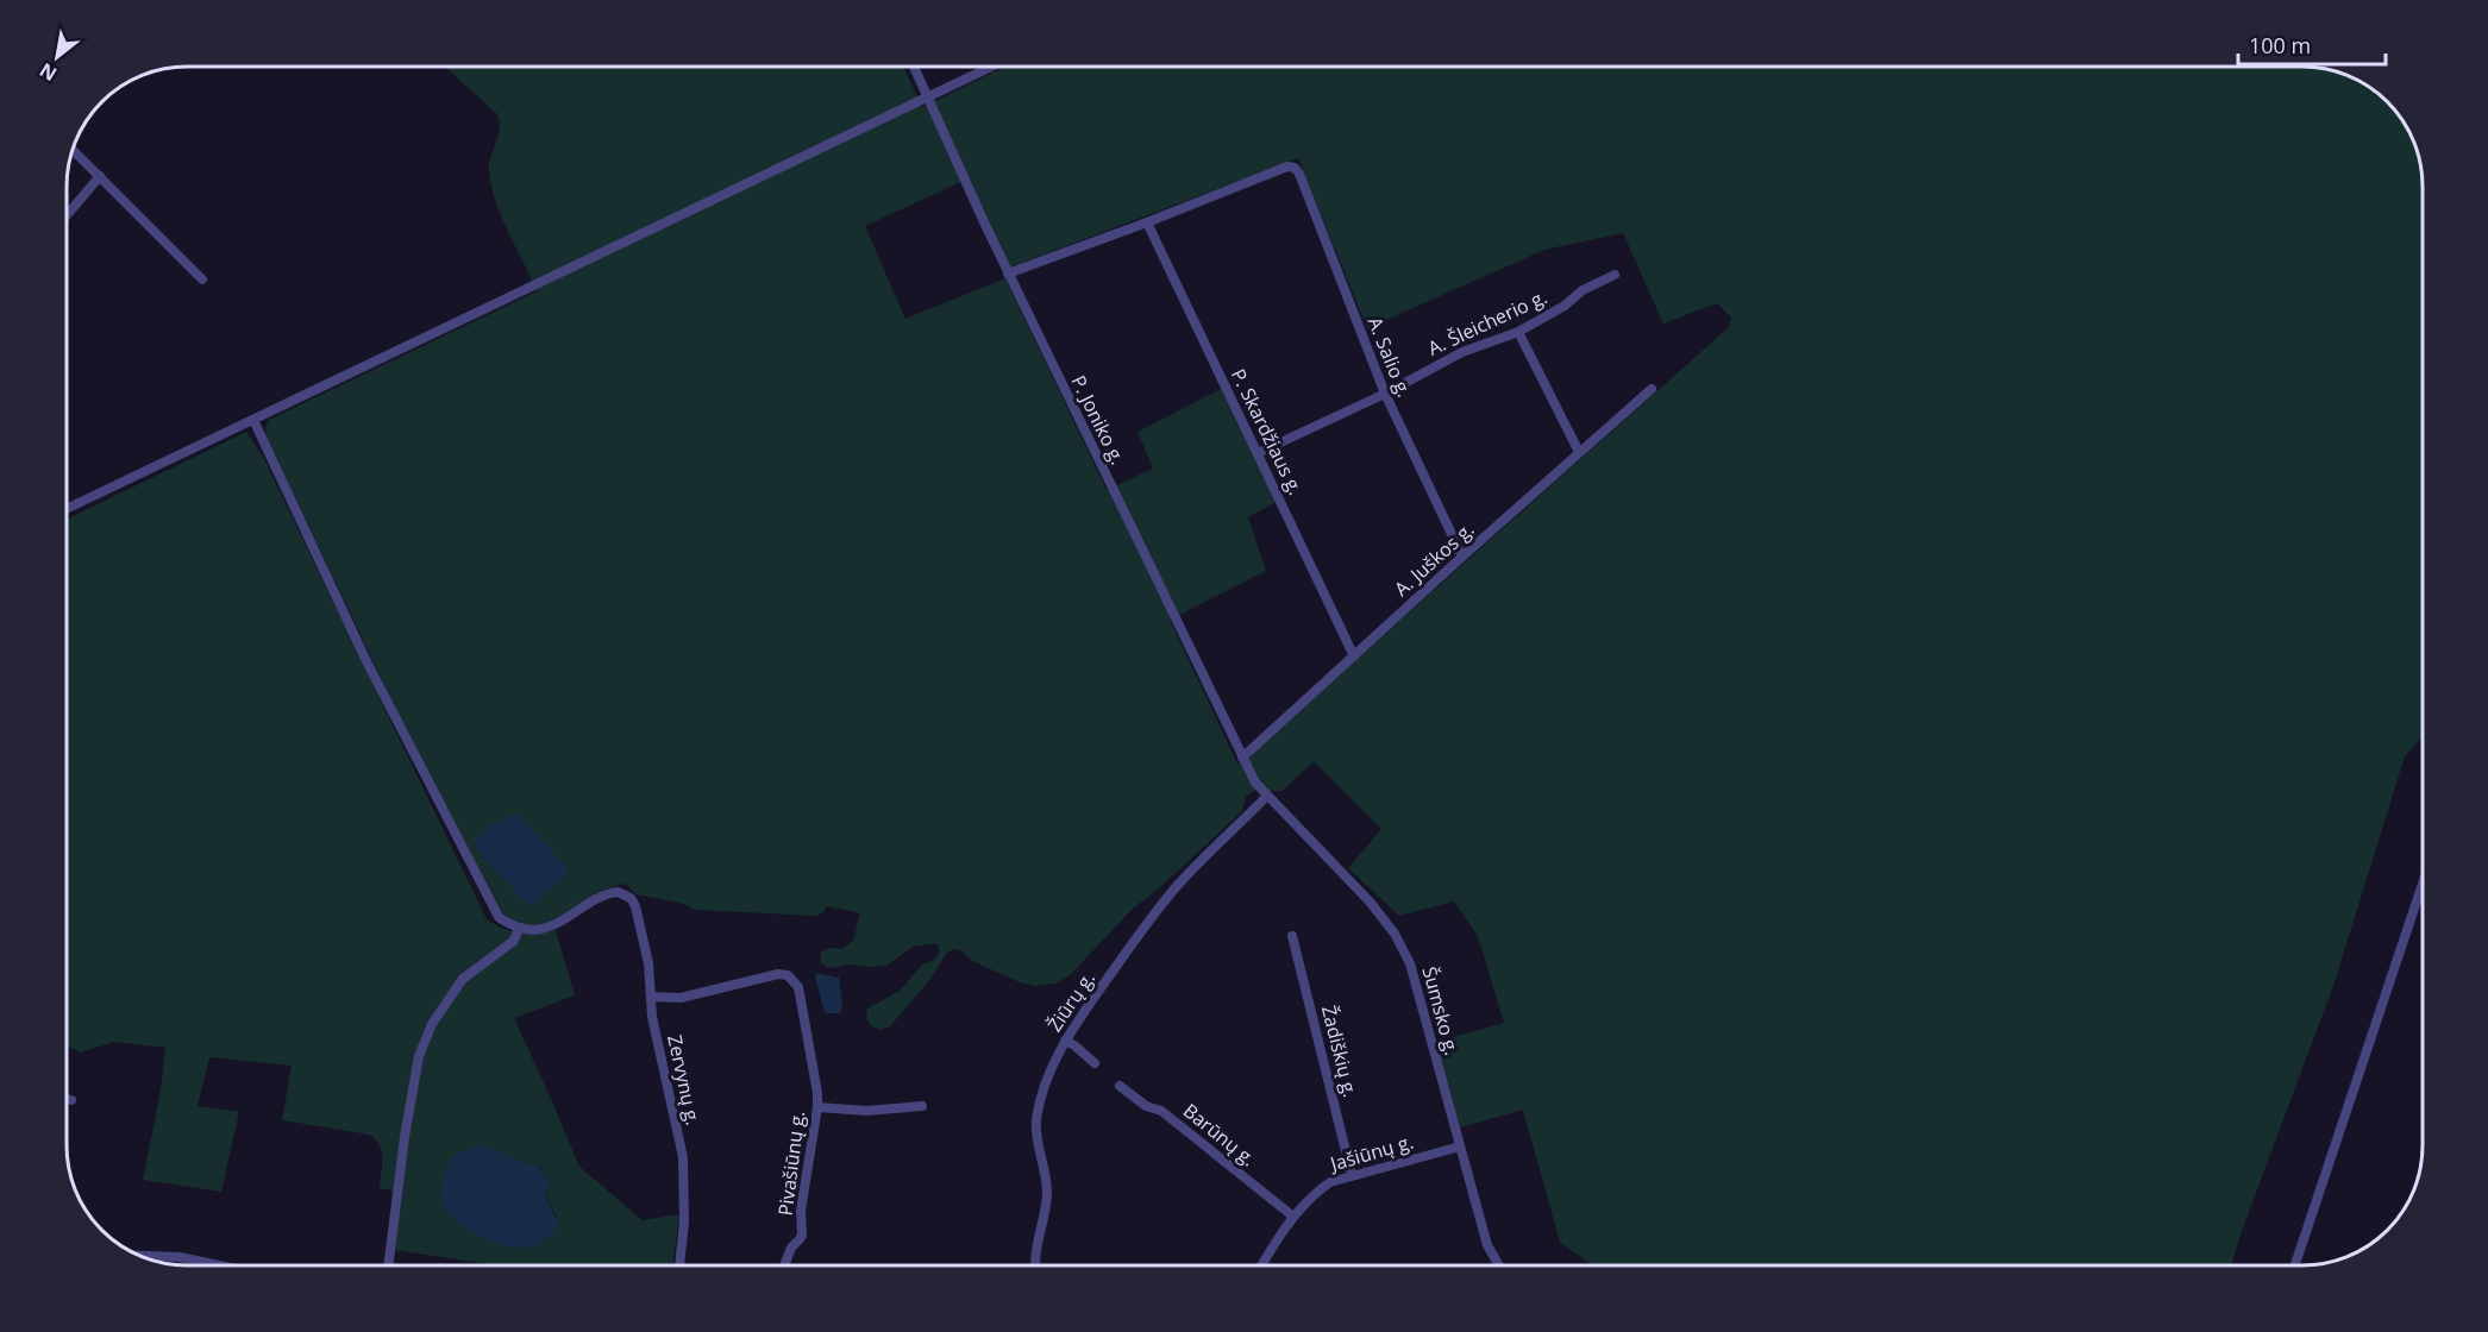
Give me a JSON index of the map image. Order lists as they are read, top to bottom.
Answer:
{
  "streets": {
    "street": [
      "A. Šleicherio g.",
      "A. Salio g.",
      "P. Joniko g.",
      "P. Skardžiaus g.",
      "A. Juškos g.",
      "Žiūrų g.",
      "Šumsko g.",
      "Žadiškių g.",
      "Zervynų g.",
      "Barūnų g.",
      "Jašiūnų g.",
      "Pivašiūnų g."
    ]
  },
  "crossings": [
    ["A. Šleicherio g.", "A. Salio g."],
    ["A. Šleicherio g.", "P. Skardžiaus g."],
    ["A. Salio g.", "P. Skardžiaus g."],
    ["A. Salio g.", "A. Juškos g."],
    ["P. Joniko g.", "A. Juškos g."],
    ["P. Joniko g.", "Žiūrų g."],
    ["P. Joniko g.", "Šumsko g."],
    ["P. Skardžiaus g.", "A. Juškos g."],
    ["Žiūrų g.", "Šumsko g."],
    ["Šumsko g.", "Jašiūnų g."],
    ["Žadiškių g.", "Jašiūnų g."],
    ["Zervynų g.", "Pivašiūnų g."],
    ["Barūnų g.", "Jašiūnų g."]
  ],
  "scale_bar": "100 m",
  "north": "bottom left"
}
